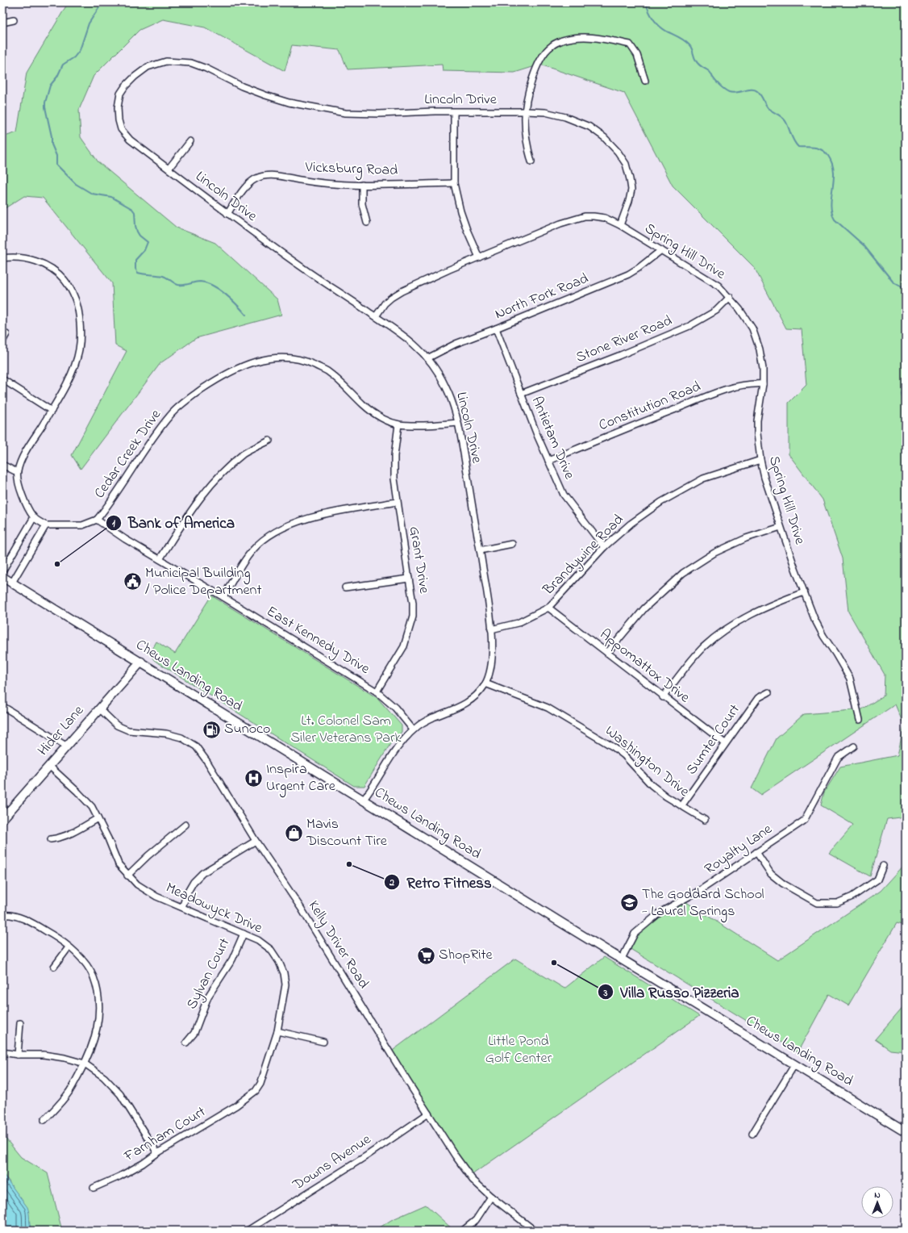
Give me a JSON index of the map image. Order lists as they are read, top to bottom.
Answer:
{
  "streets": {
    "main road": ["Chews Landing Road", "Hider Lane"],
    "street": [
      "Lincoln Drive",
      "Vicksburg Road",
      "Spring Hill Drive",
      "North Fork Road",
      "Stone River Road",
      "Constitution Road",
      "Antietam Drive",
      "Cedar Creek Drive",
      "Brandywine Road",
      "Grant Drive",
      "East Kennedy Drive",
      "Appomattox Drive",
      "Sumter Court",
      "Washington Drive",
      "Royalty Lane",
      "Meadowyck Drive",
      "Kelly Driver Road",
      "Sylvan Court",
      "Farnham Court",
      "Downs Avenue"
    ]
  },
  "crossings": [
    ["Lincoln Drive", "Vicksburg Road"],
    ["Lincoln Drive", "Spring Hill Drive"],
    ["Lincoln Drive", "North Fork Road"],
    ["Lincoln Drive", "Cedar Creek Drive"],
    ["Lincoln Drive", "Brandywine Road"],
    ["Lincoln Drive", "East Kennedy Drive"],
    ["Lincoln Drive", "Chews Landing Road"],
    ["Lincoln Drive", "Washington Drive"],
    ["Spring Hill Drive", "North Fork Road"],
    ["Spring Hill Drive", "Stone River Road"],
    ["Spring Hill Drive", "Constitution Road"],
    ["Spring Hill Drive", "Brandywine Road"],
    ["North Fork Road", "Antietam Drive"],
    ["Stone River Road", "Antietam Drive"],
    ["Constitution Road", "Antietam Drive"],
    ["Antietam Drive", "Brandywine Road"],
    ["Cedar Creek Drive", "Grant Drive"],
    ["Cedar Creek Drive", "East Kennedy Drive"],
    ["Brandywine Road", "Appomattox Drive"],
    ["Grant Drive", "East Kennedy Drive"],
    ["Appomattox Drive", "Sumter Court"],
    ["Chews Landing Road", "Hider Lane"],
    ["Chews Landing Road", "Royalty Lane"],
    ["Hider Lane", "Meadowyck Drive"],
    ["Hider Lane", "Kelly Driver Road"],
    ["Sumter Court", "Washington Drive"],
    ["Meadowyck Drive", "Sylvan Court"],
    ["Meadowyck Drive", "Farnham Court"],
    ["Kelly Driver Road", "Downs Avenue"]
  ],
  "parks": ["Lt. Colonel Sam Siler Veterans Park", "Little Pond Golf Center"],
  "places": {
    "other": ["Bank of America", "Retro Fitness", "Villa Russo Pizzeria"],
    "public building": ["Municipal Building / Police Department"],
    "fuel station": ["Sunoco"],
    "hospital": ["Inspira Urgent Care"],
    "shop": ["Mavis Discount Tire"],
    "school or university": ["The Goddard School - Laurel Springs"],
    "supermarket": ["ShopRite"]
  },
  "north": "top"
}
